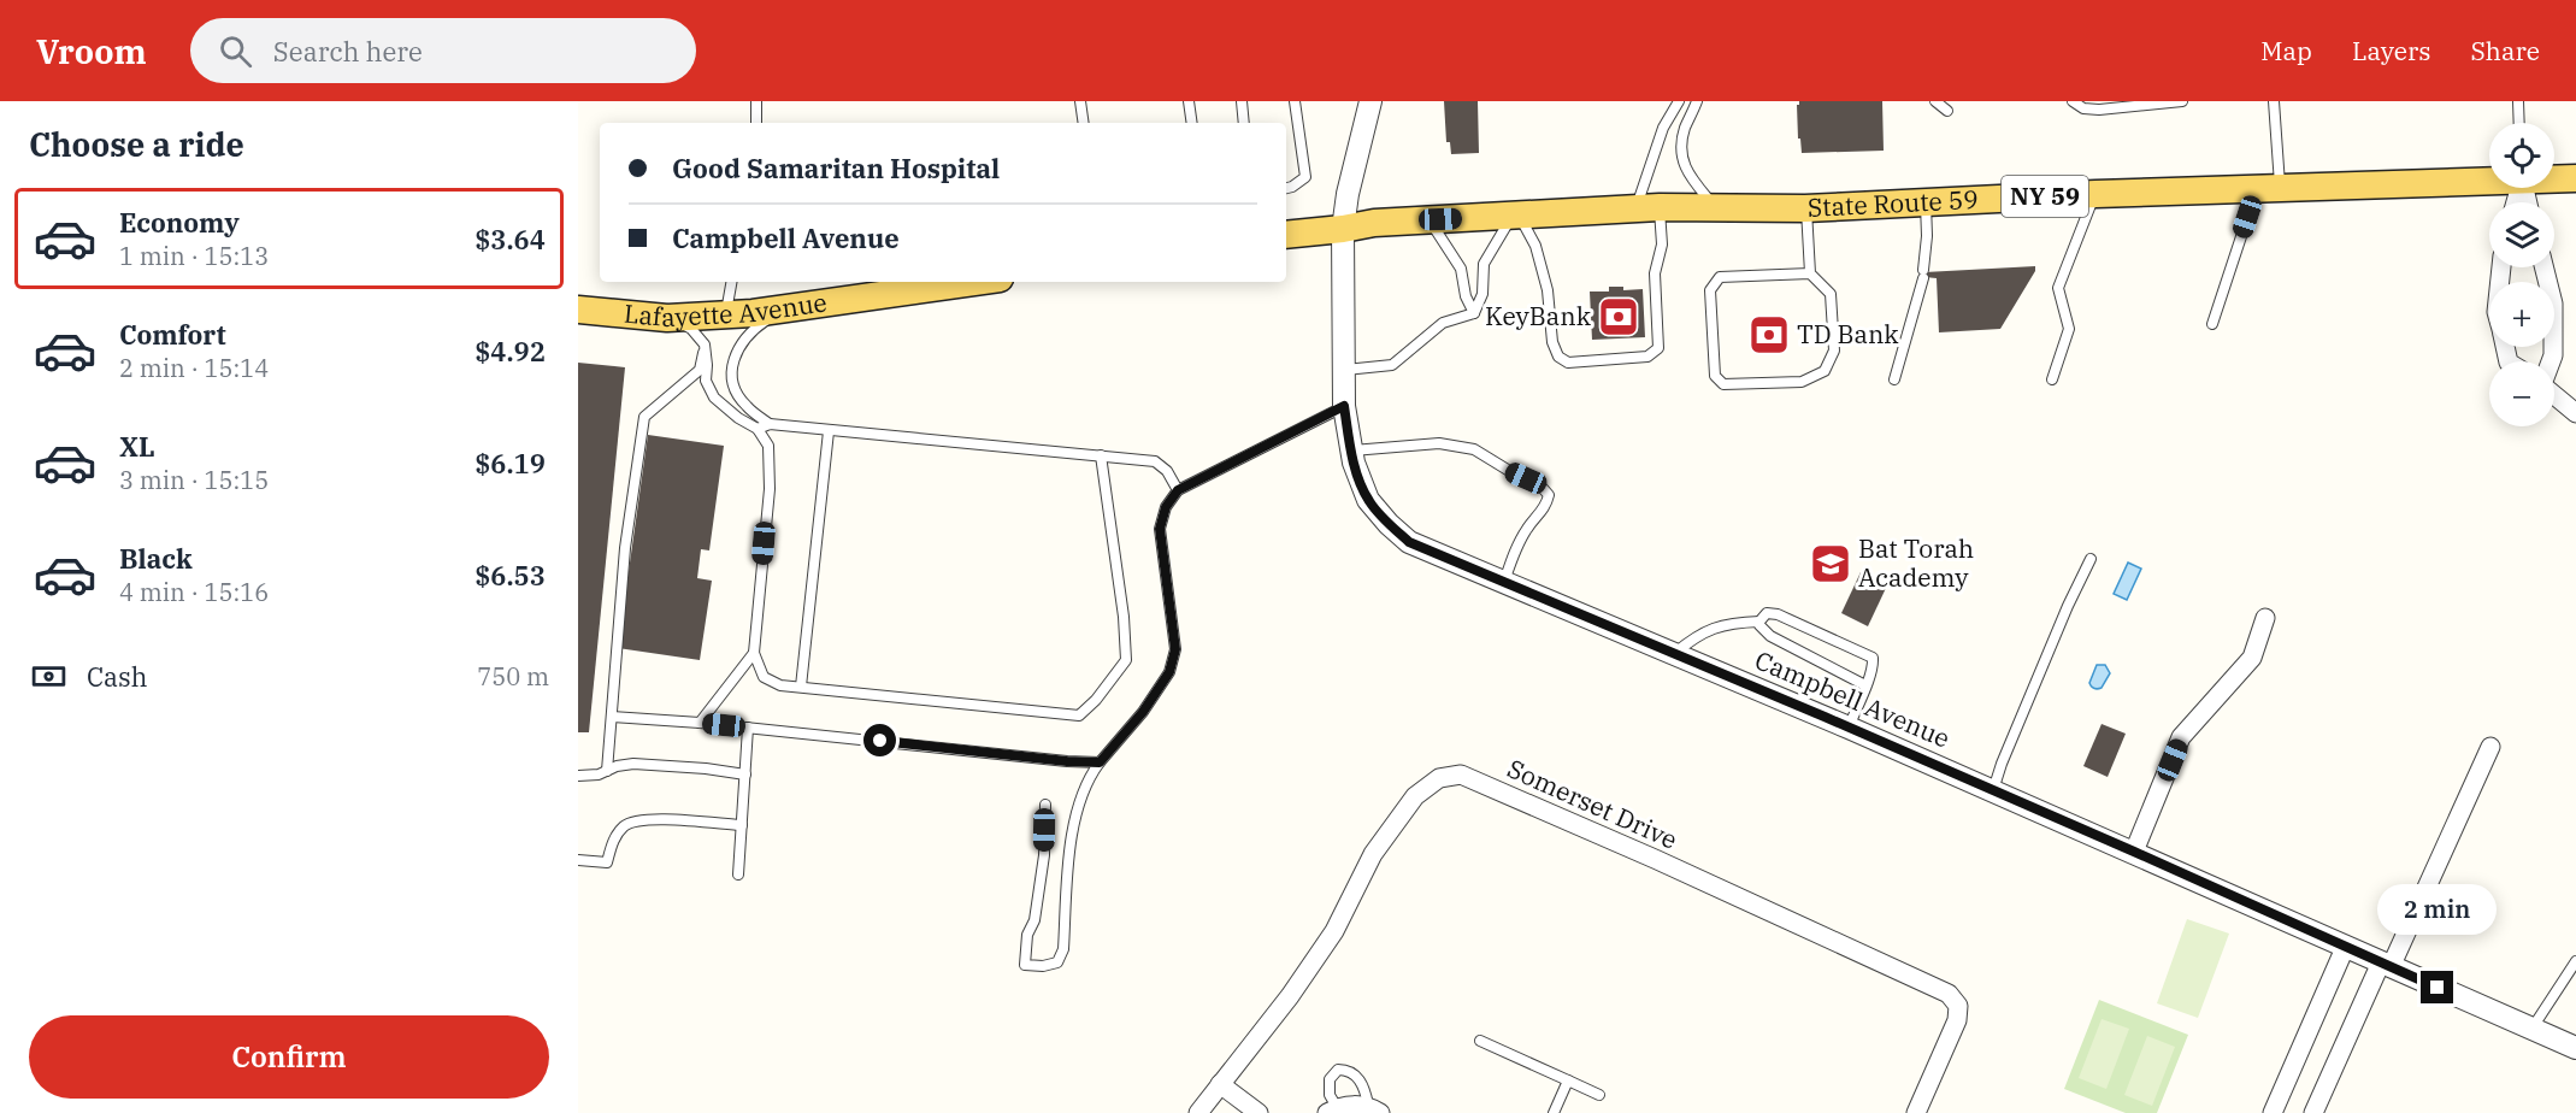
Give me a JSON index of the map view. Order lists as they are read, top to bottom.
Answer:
{
  "streets": {
    "main road": ["NY 59", "State Route 59", "Lafayette Avenue"],
    "street": ["Campbell Avenue", "Somerset Drive"]
  },
  "crossings": [
    ["NY 59", "State Route 59"],
    ["NY 59", "Campbell Avenue"],
    ["State Route 59", "Campbell Avenue"]
  ],
  "places": {
    "bank": ["KeyBank", "TD Bank"],
    "school or university": ["Bat Torah Academy"]
  },
  "page": {
    "header": "Vroom",
    "search": "Search here",
    "nav": ["Map", "Layers", "Share"],
    "heading": "Choose a ride",
    "map_buttons": ["+", "−"],
    "banner": ["Good Samaritan Hospital", "Campbell Avenue"],
    "list": [
      {
        "name": "Economy",
        "note": "1 min · 15:13",
        "value": "$3.64"
      },
      {
        "name": "Comfort",
        "note": "2 min · 15:14",
        "value": "$4.92"
      },
      {
        "name": "XL",
        "note": "3 min · 15:15",
        "value": "$6.19"
      },
      {
        "name": "Black",
        "note": "4 min · 15:16",
        "value": "$6.53"
      }
    ],
    "pay": ["Cash", "750 m"],
    "bubble": "2 min",
    "buttons": "Confirm"
  }
}
